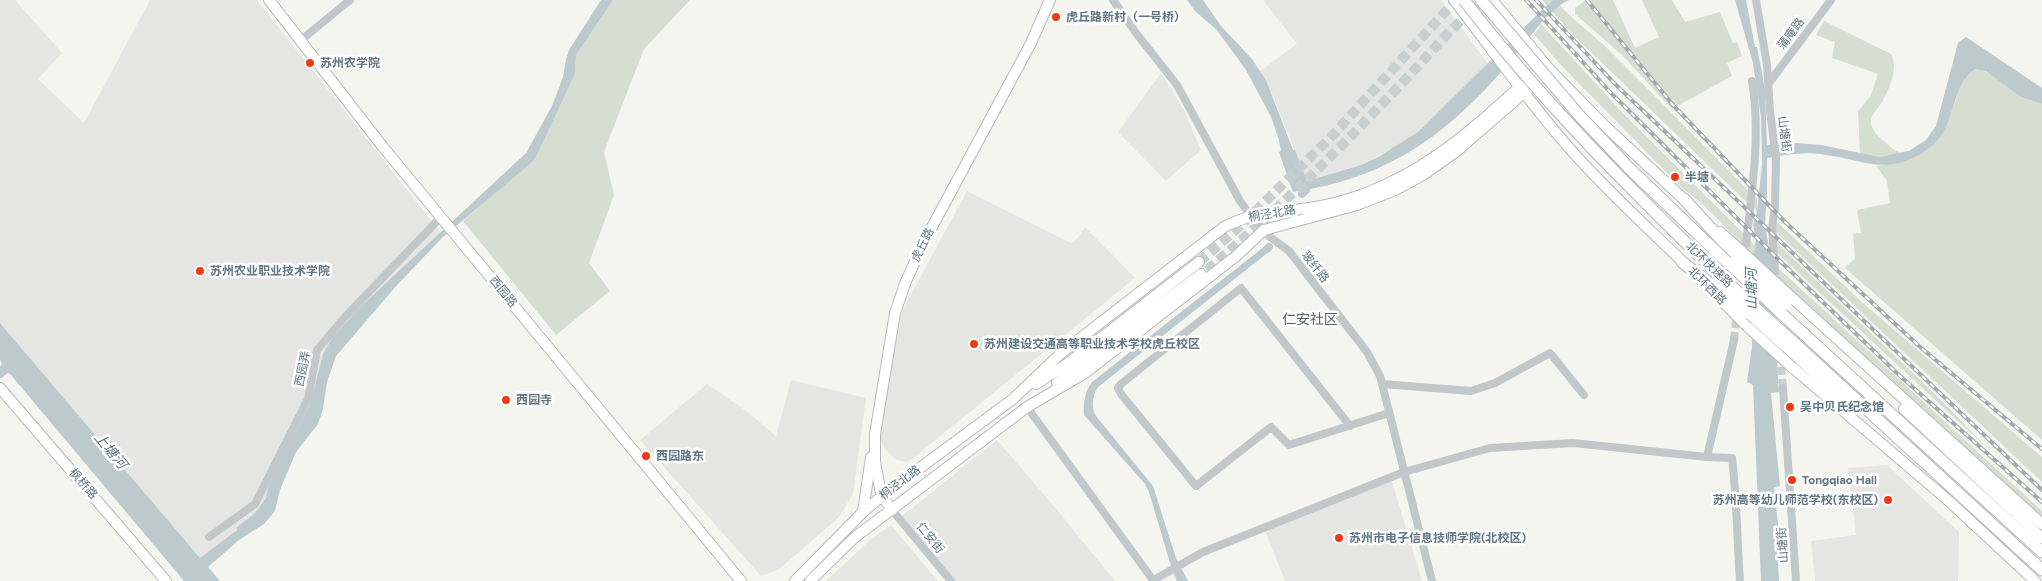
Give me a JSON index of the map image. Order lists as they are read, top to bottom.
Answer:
{
  "streets": {
    "highway": ["北环快速路"],
    "main road": [
      "桐泾北路",
      "虎丘路",
      "北环西路",
      "西园路",
      "枫桥路"
    ],
    "street": [
      "蒲庵路",
      "山塘街",
      "玻纤路",
      "西园弄",
      "仁安街"
    ]
  },
  "crossings": [
    ["蒲庵路", "山塘街"],
    ["桐泾北路", "虎丘路"],
    ["桐泾北路", "玻纤路"],
    ["桐泾北路", "北环西路"],
    ["桐泾北路", "仁安街"],
    ["虎丘路", "仁安街"],
    ["西园路", "西园弄"]
  ],
  "districts": ["仁安社区"],
  "water": ["山塘河", "上塘河"],
  "places": [
    "虎丘路新村（一号桥）",
    "苏州农学院",
    "半塘",
    "苏州农业职业技术学院",
    "苏州建设交通高等职业技术学校虎丘校区",
    "西园寺",
    "吴中贝氏纪念馆",
    "西园路东",
    "Tongqiao Hall",
    "苏州高等幼儿师范学校(东校区)",
    "苏州市电子信息技师学院(北校区)"
  ]
}
